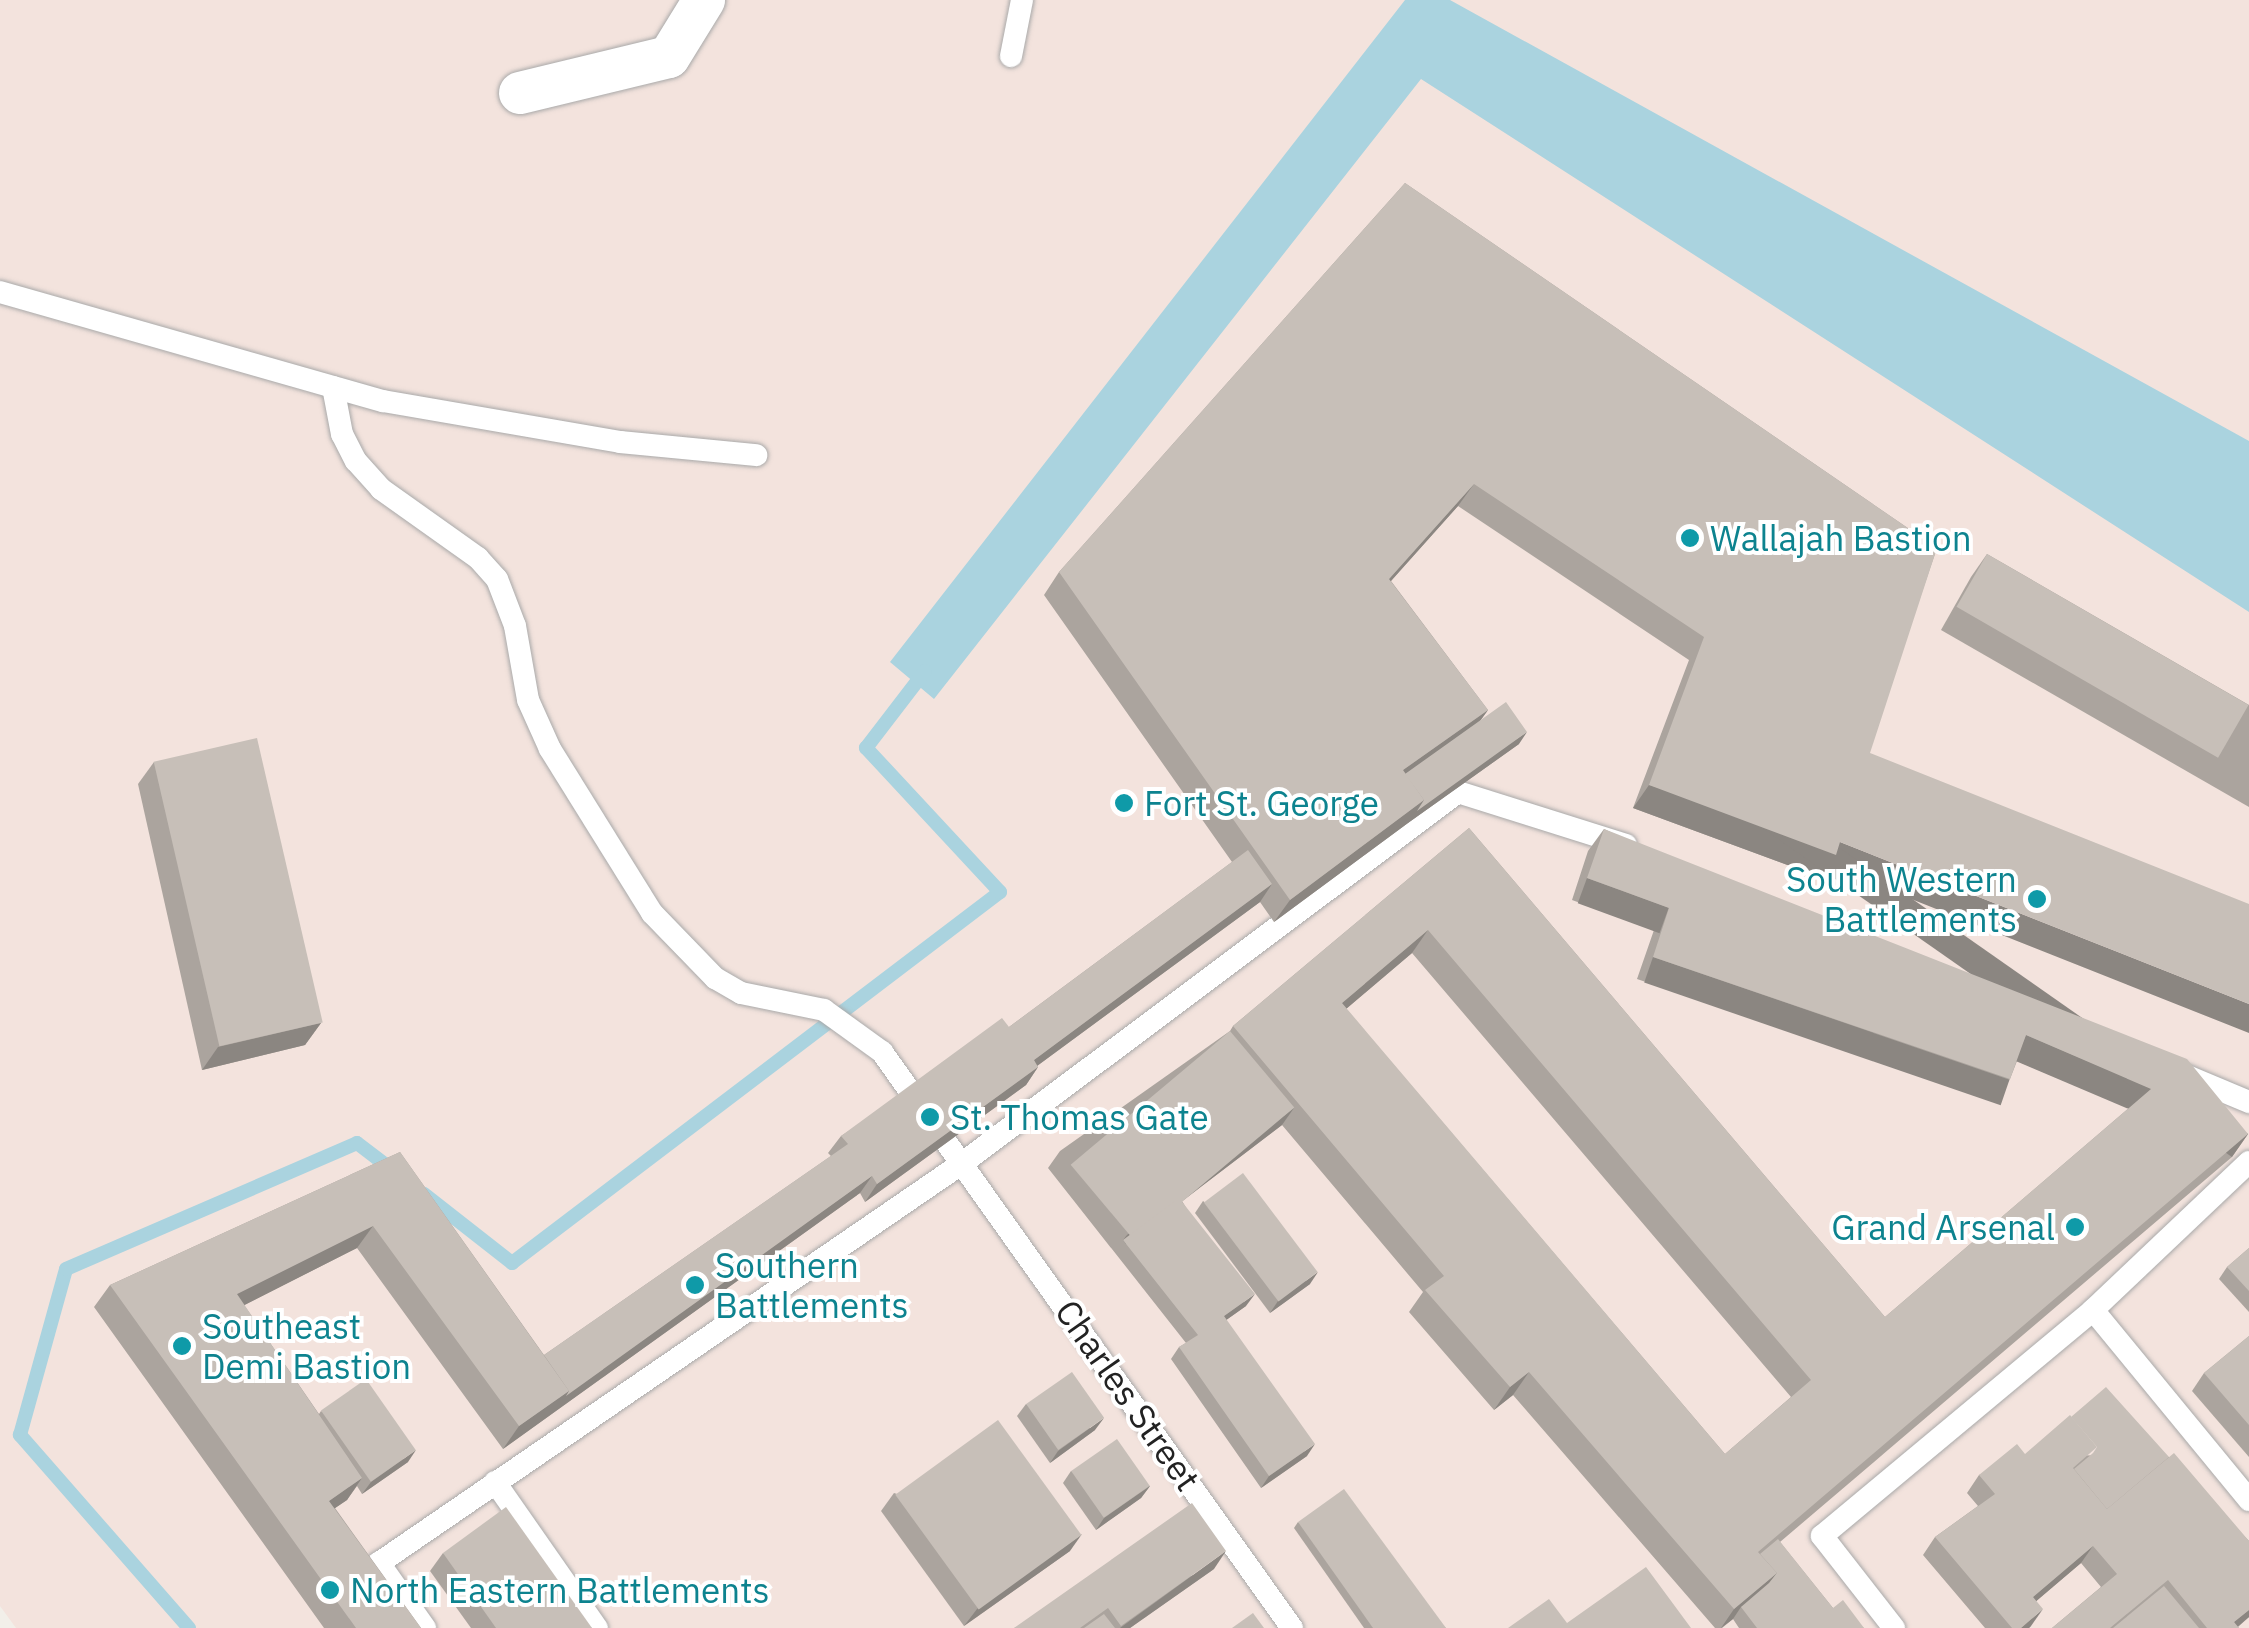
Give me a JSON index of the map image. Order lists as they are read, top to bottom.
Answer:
{
  "streets": {
    "lane": ["Charles Street"]
  },
  "places": [
    "Wallajah Bastion",
    "Fort St. George",
    "South Western Battlements",
    "St. Thomas Gate",
    "Grand Arsenal",
    "Southern Battlements",
    "Southeast Demi Bastion",
    "North Eastern Battlements"
  ]
}
